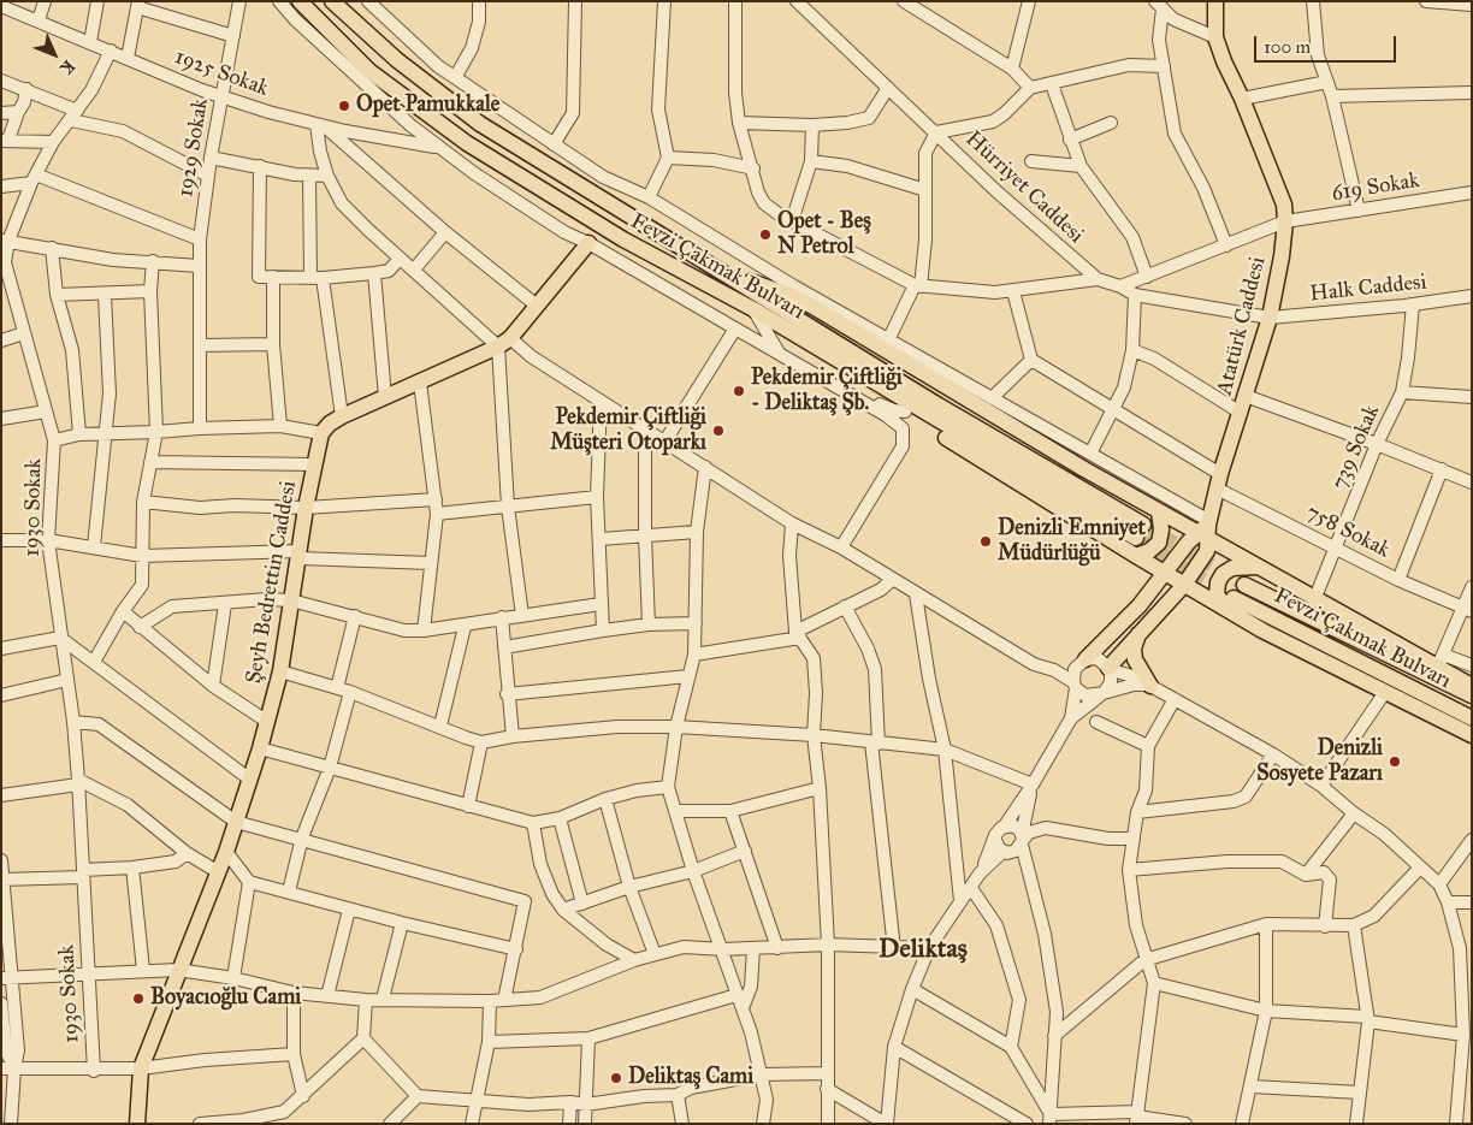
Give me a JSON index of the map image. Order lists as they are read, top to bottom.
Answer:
{
  "streets": {
    "main road": ["Fevzi Çakmak Bulvarı", "Atatürk Caddesi", "Şeyh Bedrettin Caddesi"],
    "street": [
      "1925 Sokak",
      "1929 Sokak",
      "Hürriyet Caddesi",
      "619 Sokak",
      "Halk Caddesi",
      "739 Sokak",
      "1930 Sokak",
      "758 Sokak"
    ]
  },
  "crossings": [
    ["1925 Sokak", "1929 Sokak"],
    ["1925 Sokak", "1930 Sokak"],
    ["Hürriyet Caddesi", "619 Sokak"],
    ["Hürriyet Caddesi", "Halk Caddesi"],
    ["Hürriyet Caddesi", "Atatürk Caddesi"],
    ["619 Sokak", "Atatürk Caddesi"],
    ["Halk Caddesi", "Atatürk Caddesi"],
    ["Halk Caddesi", "739 Sokak"],
    ["Atatürk Caddesi", "758 Sokak"],
    ["739 Sokak", "758 Sokak"]
  ],
  "districts": ["Deliktaş"],
  "places": [
    "Opet Pamukkale",
    "Opet - Beş N Petrol",
    "Pekdemir Çiftliği - Deliktaş Şb.",
    "Pekdemir Çiftliği Müşteri Otoparkı",
    "Denizli Emniyet Müdürlüğü",
    "Denizli Sosyete Pazarı",
    "Boyacıoğlu Cami",
    "Deliktaş Cami"
  ],
  "scale_bar": "100 m",
  "north": "bottom right"
}
